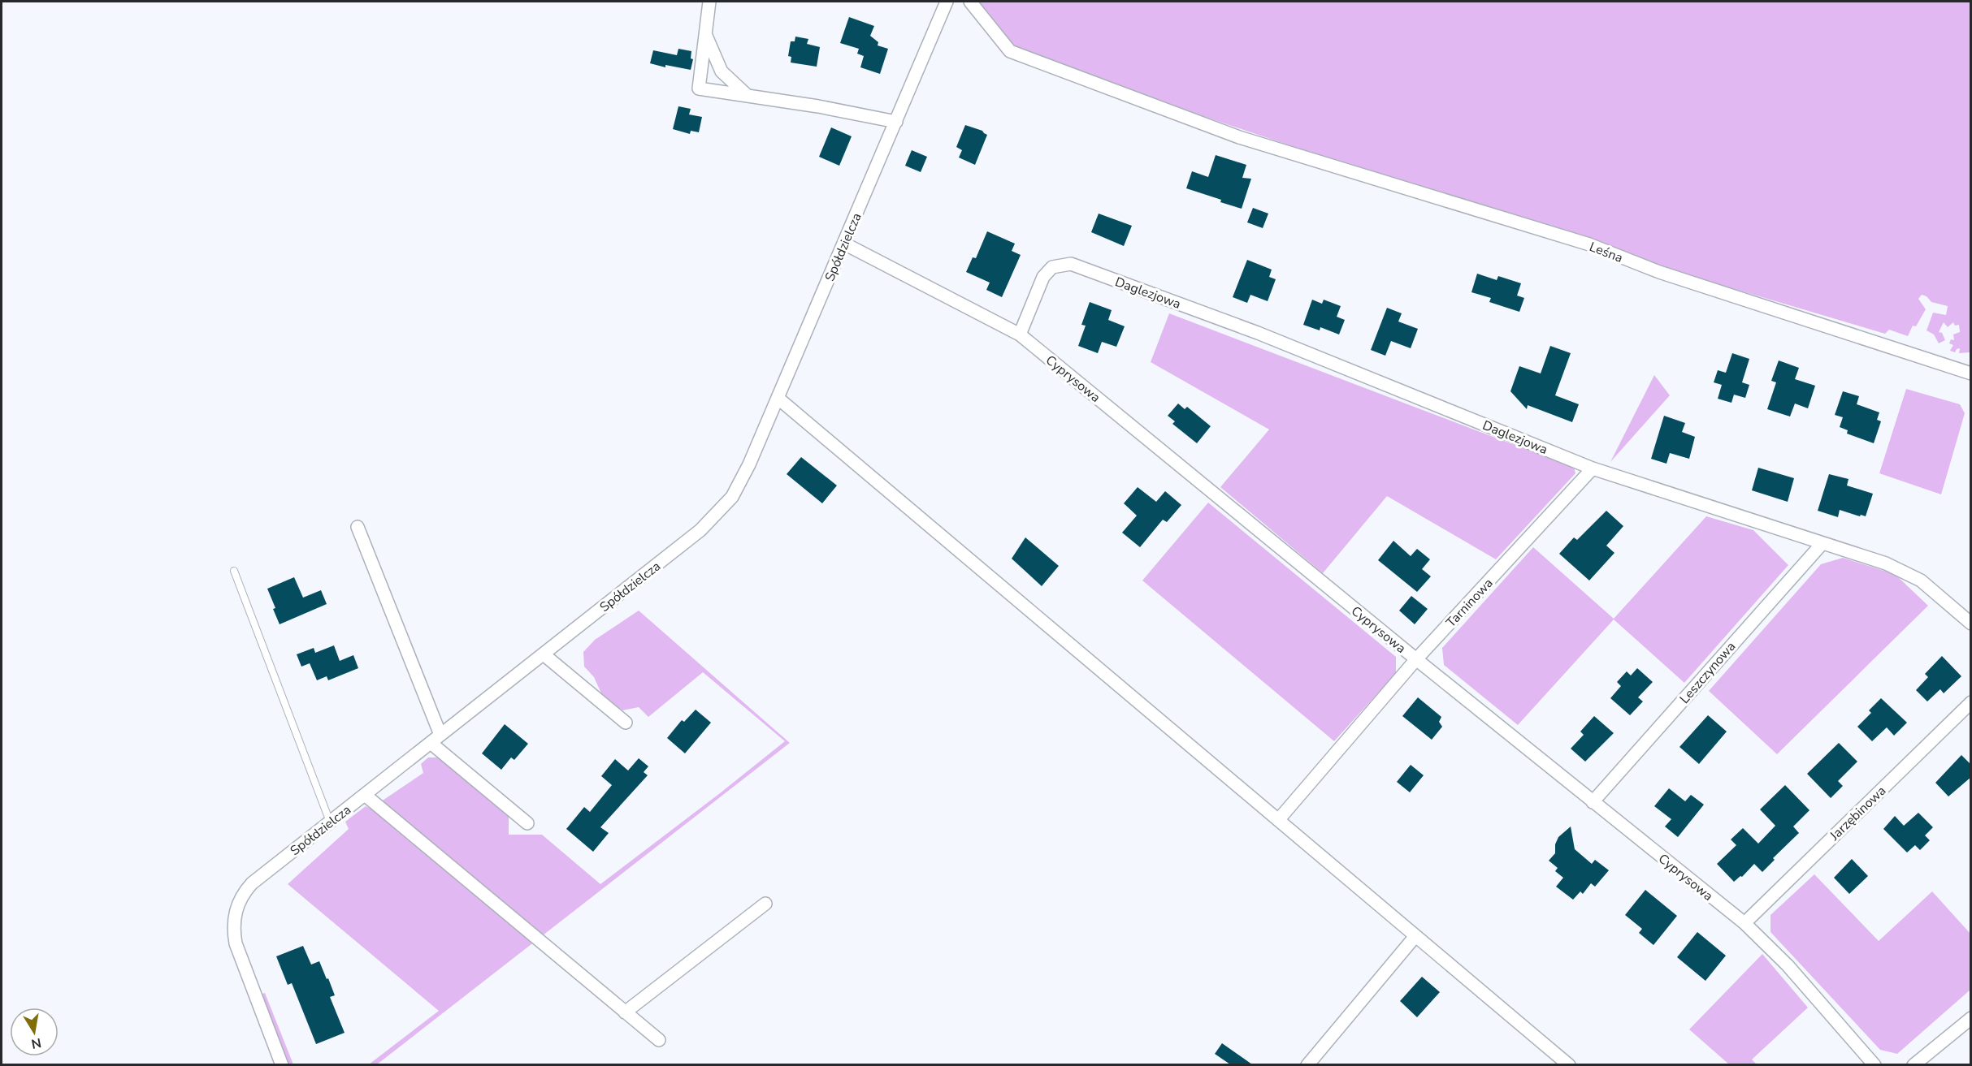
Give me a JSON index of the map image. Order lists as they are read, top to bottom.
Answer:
{
  "streets": {
    "street": [
      "Spółdzielcza",
      "Leśna",
      "Daglezjowa",
      "Cyprysowa",
      "Tarninowa",
      "Leszczynowa",
      "Jarzębinowa"
    ]
  },
  "crossings": [
    ["Spółdzielcza", "Cyprysowa"],
    ["Daglezjowa", "Cyprysowa"],
    ["Daglezjowa", "Tarninowa"],
    ["Daglezjowa", "Leszczynowa"],
    ["Cyprysowa", "Tarninowa"],
    ["Cyprysowa", "Leszczynowa"],
    ["Cyprysowa", "Jarzębinowa"]
  ],
  "north": "bottom"
}
